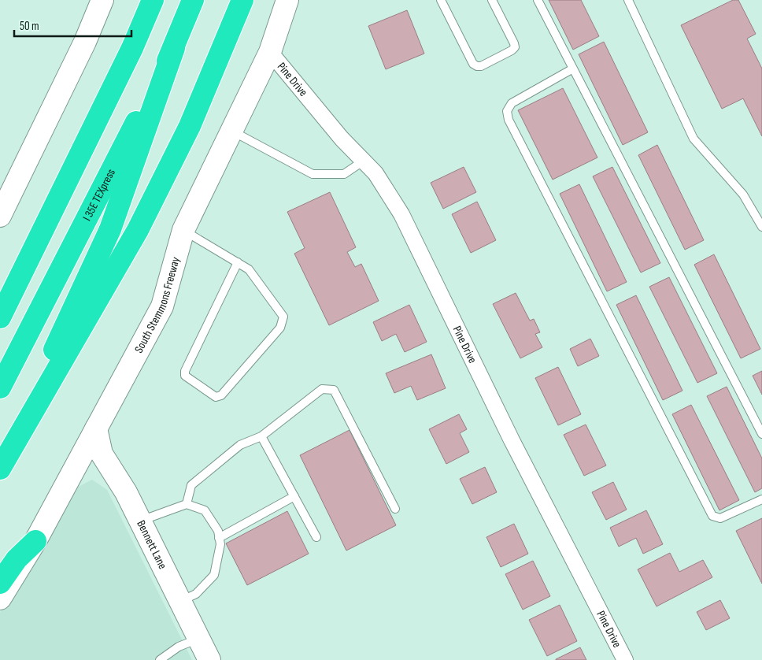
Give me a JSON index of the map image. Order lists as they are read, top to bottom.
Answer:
{
  "streets": {
    "highway": ["I 35E TEXpress"],
    "main road": ["South Stemmons Freeway", "Bennett Lane"],
    "street": ["Pine Drive"]
  },
  "crossings": [
    ["Pine Drive", "South Stemmons Freeway"],
    ["South Stemmons Freeway", "Bennett Lane"]
  ],
  "scale_bar": "50 m"
}
